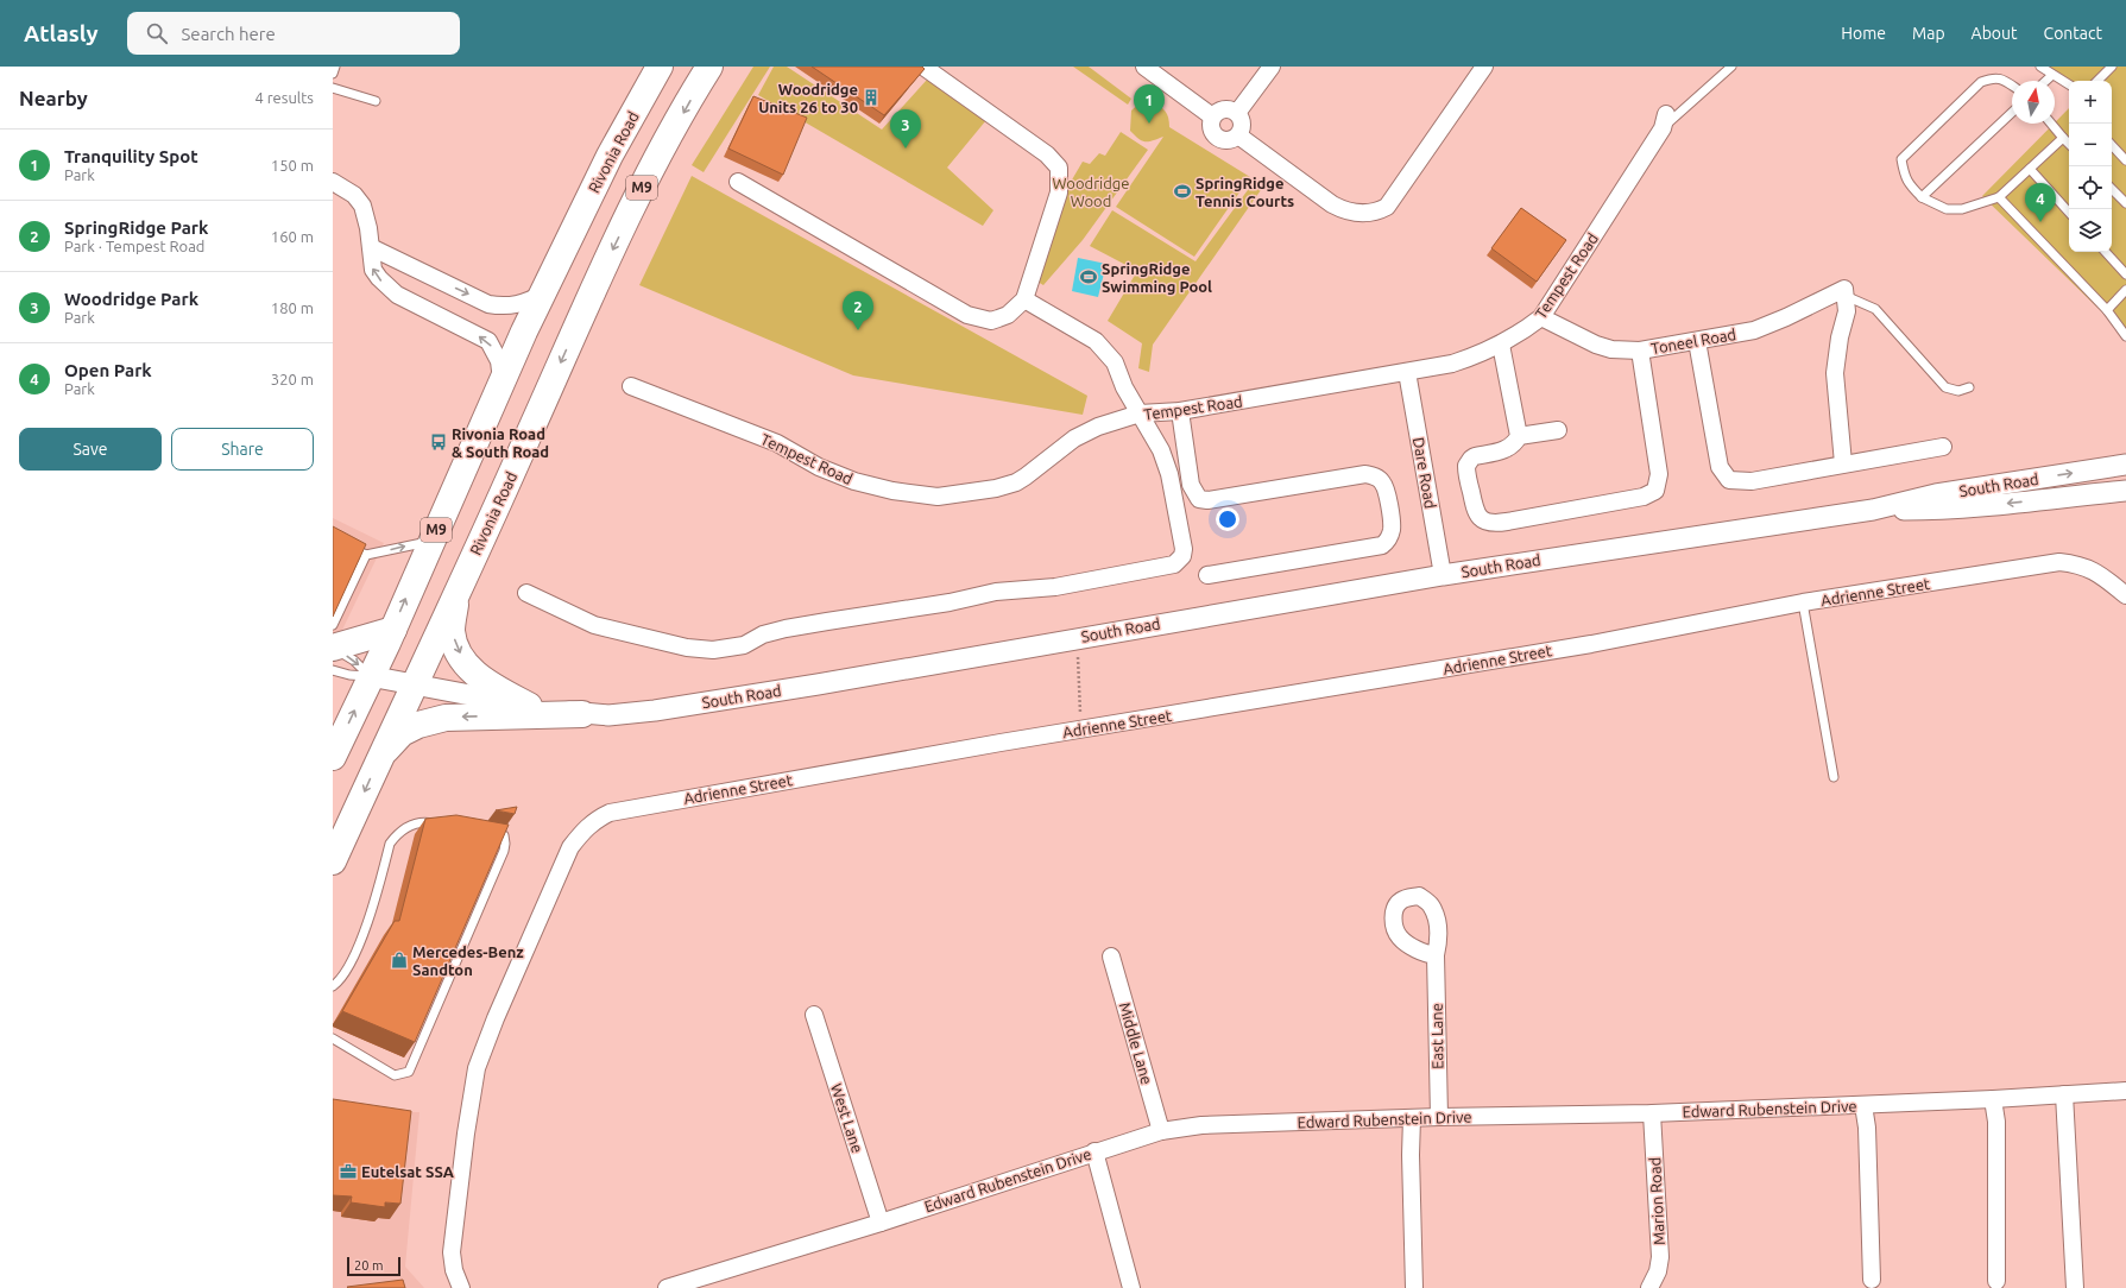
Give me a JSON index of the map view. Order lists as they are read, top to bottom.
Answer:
{
  "streets": {
    "main road": ["Rivonia Road", "M9"],
    "street": [
      "Tempest Road",
      "Toneel Road",
      "Dare Road",
      "South Road",
      "Adrienne Street",
      "East Lane",
      "Middle Lane",
      "Edward Rubenstein Drive",
      "West Lane",
      "Marion Road"
    ]
  },
  "crossings": [
    ["Rivonia Road", "South Road"],
    ["Tempest Road", "Toneel Road"],
    ["Tempest Road", "Dare Road"],
    ["Dare Road", "South Road"],
    ["East Lane", "Edward Rubenstein Drive"],
    ["Middle Lane", "Edward Rubenstein Drive"],
    ["Edward Rubenstein Drive", "West Lane"],
    ["Edward Rubenstein Drive", "Marion Road"]
  ],
  "parks": ["Woodridge Wood"],
  "places": {
    "building": ["Woodridge Units 26 to 30"],
    "sports": ["SpringRidge Tennis Courts", "SpringRidge Swimming Pool"],
    "bus stop": ["Rivonia Road & South Road"],
    "shop": ["Mercedes-Benz Sandton"],
    "office": ["Eutelsat SSA"]
  },
  "scale_bar": "20 m",
  "north": "top",
  "page": {
    "header": "Atlasly",
    "search": "Search here",
    "nav": [
      "Home",
      "Map",
      "About",
      "Contact"
    ],
    "heading": ["Nearby", "4 results"],
    "map_buttons": ["+", "−"],
    "pins": [
      "1",
      "3",
      "4",
      "2"
    ],
    "list": [
      {
        "mark": "1",
        "name": "Tranquility Spot",
        "note": "Park",
        "value": "150 m"
      },
      {
        "mark": "2",
        "name": "SpringRidge Park",
        "note": "Park · Tempest Road",
        "value": "160 m"
      },
      {
        "mark": "3",
        "name": "Woodridge Park",
        "note": "Park",
        "value": "180 m"
      },
      {
        "mark": "4",
        "name": "Open Park",
        "note": "Park",
        "value": "320 m"
      }
    ],
    "buttons": ["Save", "Share"],
    "scale": "20 m"
  }
}
